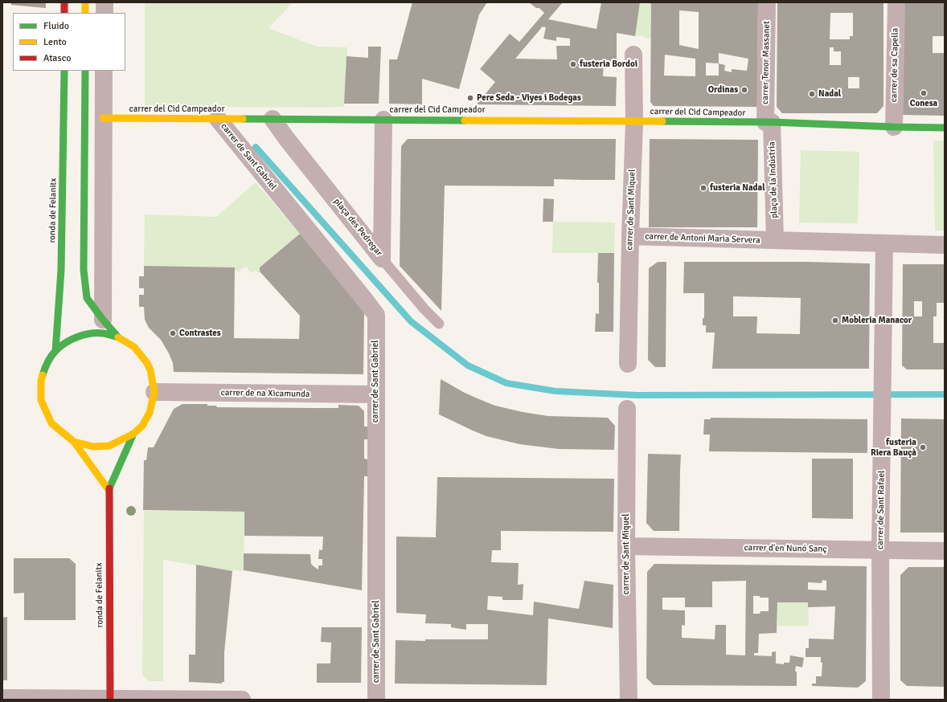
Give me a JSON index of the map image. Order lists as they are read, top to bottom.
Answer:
{
  "streets": {
    "main road": ["carrer del Cid Campeador", "ronda de Felanitx"],
    "street": [
      "carrer Tenor Massanet",
      "carrer de sa Capella",
      "carrer de Sant Gabriel",
      "plaça de la Indústria",
      "carrer de Sant Miquel",
      "plaça des Pedregar",
      "carrer de Antoni Maria Servera",
      "carrer de na Xicamunda",
      "carrer de Sant Rafael",
      "carrer d'en Nunó Sanç"
    ]
  },
  "crossings": [
    ["carrer Tenor Massanet", "carrer del Cid Campeador"],
    ["carrer Tenor Massanet", "plaça de la Indústria"],
    ["carrer del Cid Campeador", "carrer de Sant Gabriel"],
    ["carrer del Cid Campeador", "plaça de la Indústria"],
    ["carrer del Cid Campeador", "carrer de Sant Miquel"],
    ["carrer del Cid Campeador", "plaça des Pedregar"],
    ["carrer de Sant Gabriel", "carrer de na Xicamunda"],
    ["plaça de la Indústria", "carrer de Antoni Maria Servera"],
    ["carrer de Sant Miquel", "carrer de Antoni Maria Servera"],
    ["carrer de Sant Miquel", "carrer d'en Nunó Sanç"],
    ["ronda de Felanitx", "carrer de na Xicamunda"],
    ["carrer de Sant Rafael", "carrer d'en Nunó Sanç"]
  ],
  "places": [
    "fusteria Bordoi",
    "Ordinas",
    "Conesa",
    "Nadal",
    "Pere Seda - Viyes i Bodegas",
    "fusteria Nadal",
    "Mobleria Manacor",
    "Contrastes",
    "fusteria Riera Bauçà"
  ],
  "legend": ["Fluido", "Lento", "Atasco"]
}
